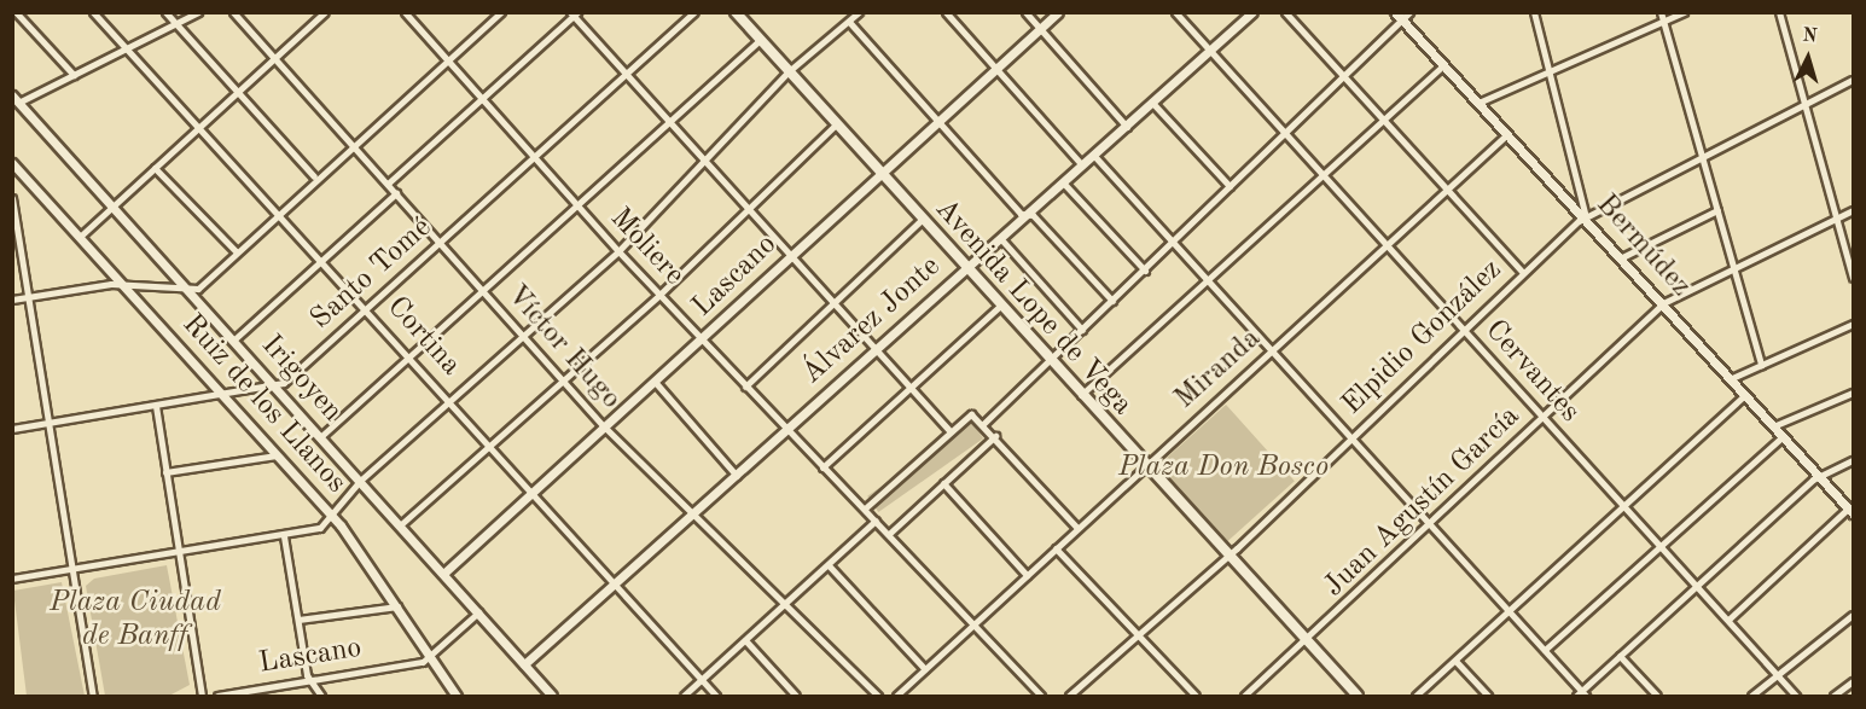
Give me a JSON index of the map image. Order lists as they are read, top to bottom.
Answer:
{
  "streets": {
    "main road": ["Avenida Lope de Vega"],
    "street": [
      "Bermúdez",
      "Moliere",
      "Santo Tomé",
      "Lascano",
      "Álvarez Jonte",
      "Cortina",
      "Elpidio González",
      "Víctor Hugo",
      "Miranda",
      "Cervantes",
      "Irigoyen",
      "Ruiz de los Llanos",
      "Juan Agustín García"
    ]
  },
  "crossings": [
    ["Bermúdez", "Elpidio González"],
    ["Bermúdez", "Miranda"],
    ["Bermúdez", "Juan Agustín García"],
    ["Moliere", "Santo Tomé"],
    ["Moliere", "Lascano"],
    ["Moliere", "Álvarez Jonte"],
    ["Moliere", "Miranda"],
    ["Santo Tomé", "Cortina"],
    ["Santo Tomé", "Víctor Hugo"],
    ["Santo Tomé", "Irigoyen"],
    ["Santo Tomé", "Ruiz de los Llanos"],
    ["Lascano", "Avenida Lope de Vega"],
    ["Lascano", "Cortina"],
    ["Lascano", "Víctor Hugo"],
    ["Lascano", "Irigoyen"],
    ["Lascano", "Ruiz de los Llanos"],
    ["Avenida Lope de Vega", "Álvarez Jonte"],
    ["Avenida Lope de Vega", "Elpidio González"],
    ["Avenida Lope de Vega", "Miranda"],
    ["Avenida Lope de Vega", "Juan Agustín García"],
    ["Álvarez Jonte", "Cortina"],
    ["Álvarez Jonte", "Víctor Hugo"],
    ["Álvarez Jonte", "Cervantes"],
    ["Álvarez Jonte", "Irigoyen"],
    ["Elpidio González", "Cervantes"],
    ["Miranda", "Cervantes"],
    ["Cervantes", "Juan Agustín García"]
  ],
  "parks": ["Plaza Don Bosco", "Plaza Ciudad de Banff"],
  "north": "top"
}
